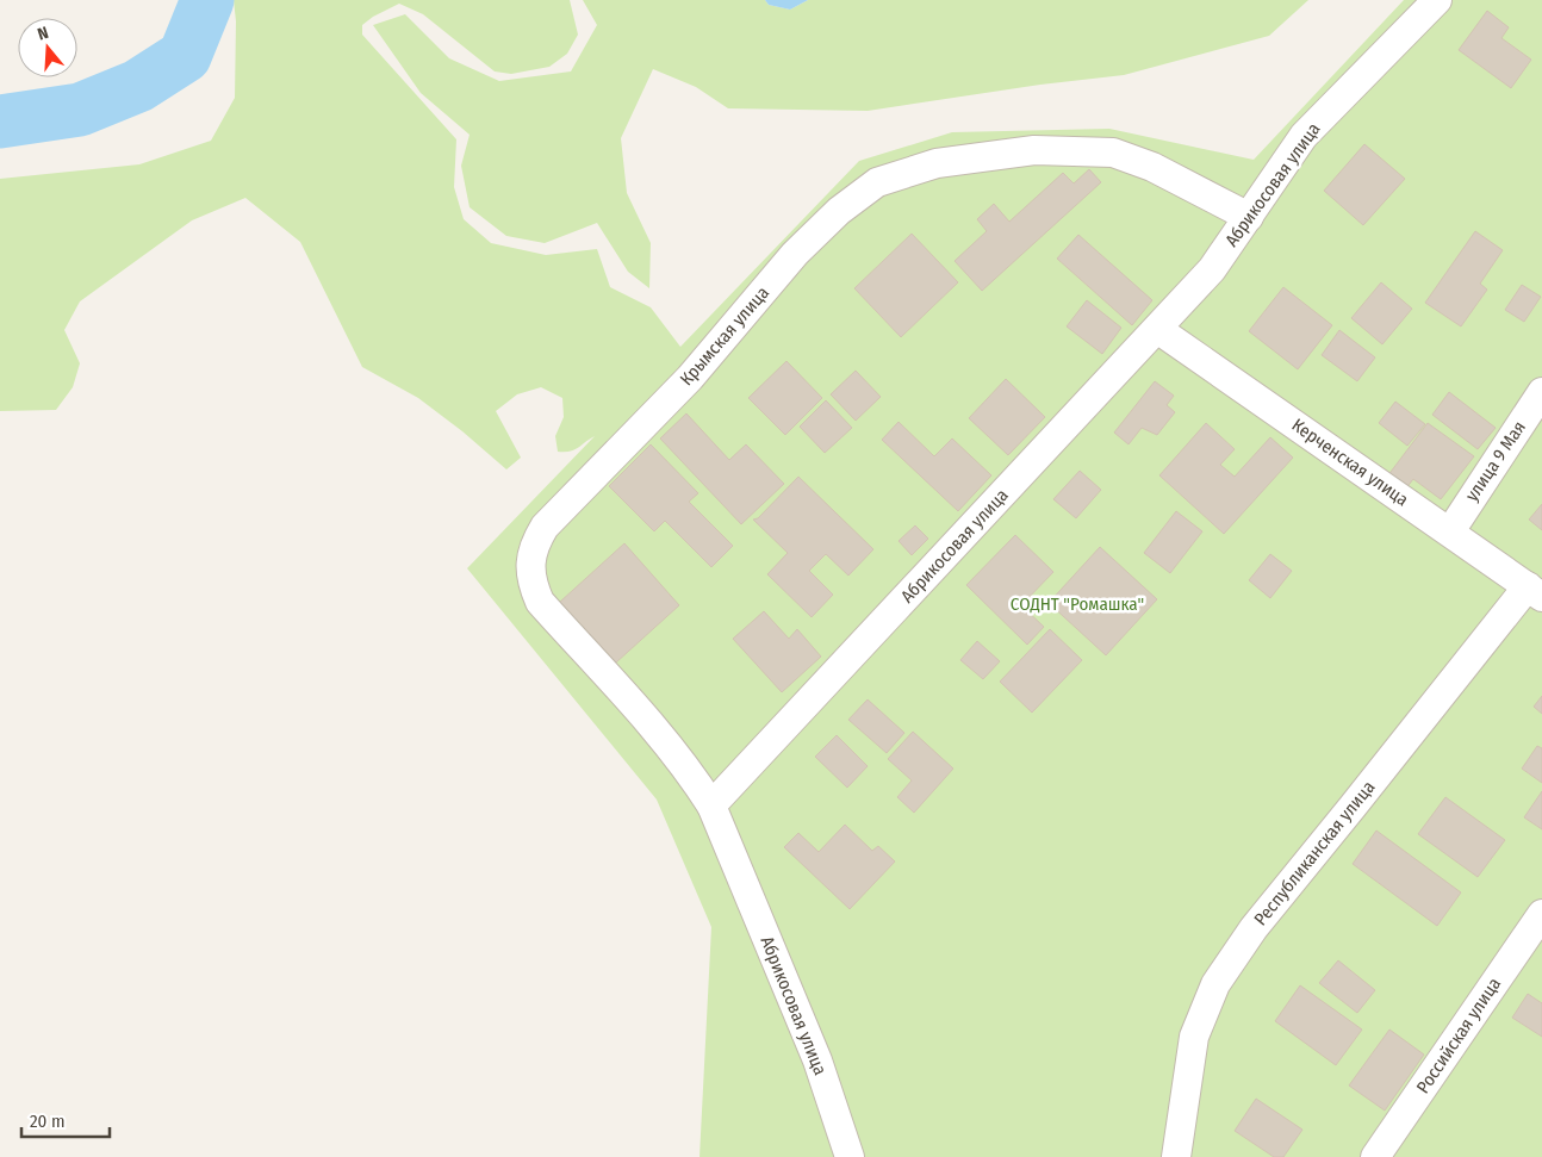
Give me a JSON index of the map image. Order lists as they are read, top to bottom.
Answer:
{
  "streets": {
    "street": [
      "Абрикосовая улица",
      "Крымская улица",
      "улица 9 Мая",
      "Керченская улица",
      "Республиканская улица",
      "Российская улица"
    ]
  },
  "crossings": [
    ["Абрикосовая улица", "Крымская улица"],
    ["Абрикосовая улица", "Керченская улица"],
    ["улица 9 Мая", "Керченская улица"],
    ["Керченская улица", "Республиканская улица"]
  ],
  "parks": ["СОДНТ \"Ромашка\""],
  "scale_bar": "20 m",
  "north": "top"
}
